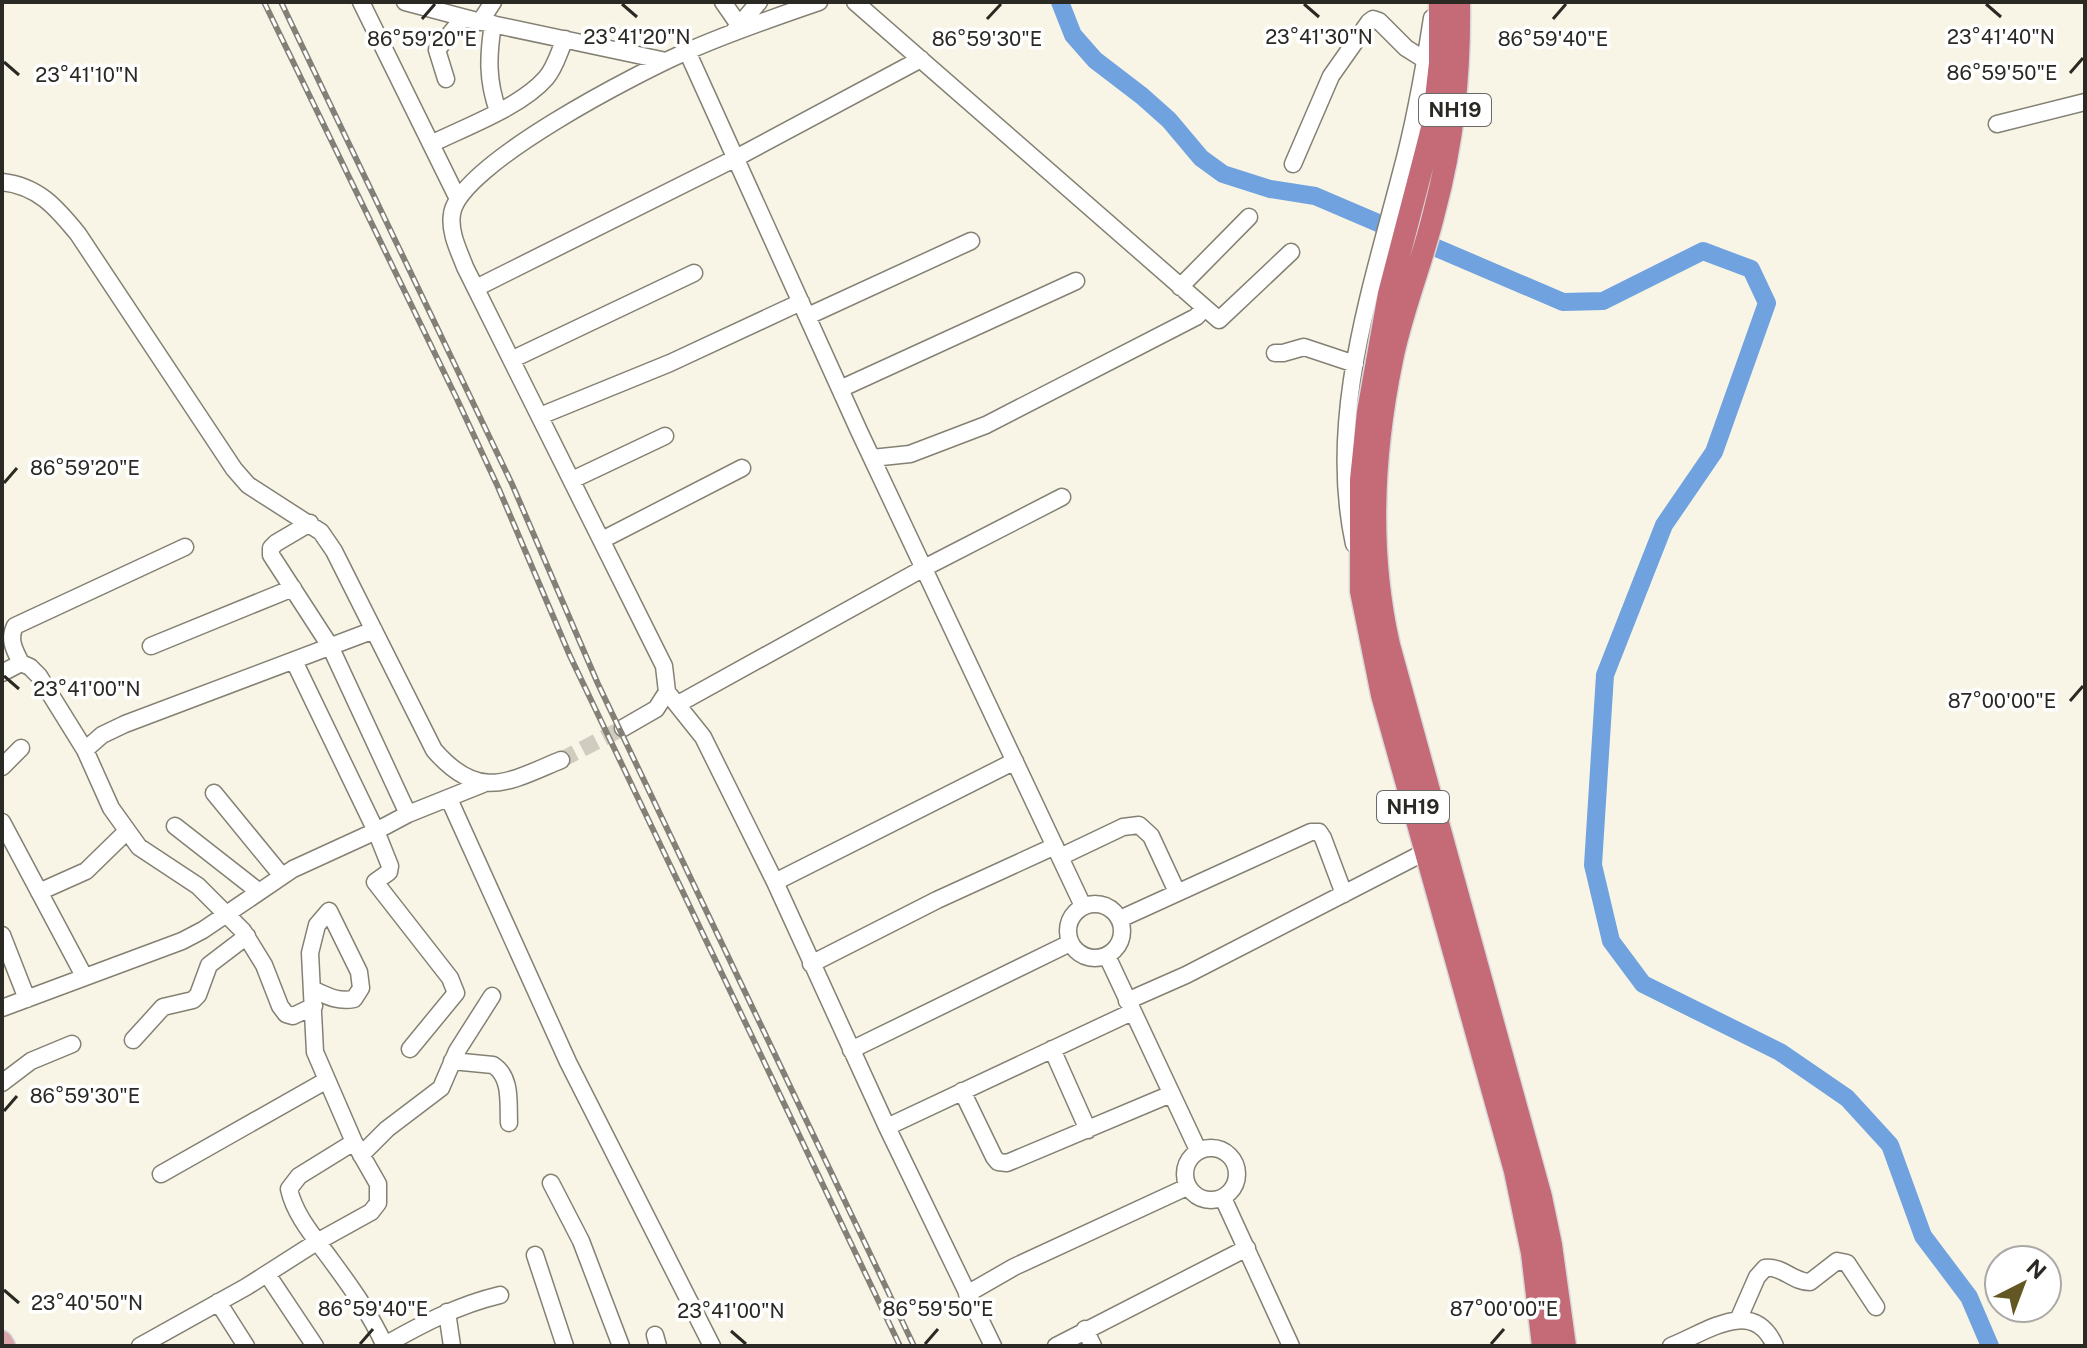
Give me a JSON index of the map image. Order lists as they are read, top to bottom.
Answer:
{
  "streets": {
    "highway": ["NH19"]
  },
  "north": "top right",
  "coordinates": [
    "23°41'30\"N",
    "23°41'20\"N",
    "23°41'40\"N",
    "86°59'20\"E",
    "86°59'30\"E",
    "86°59'40\"E",
    "86°59'50\"E",
    "23°41'10\"N",
    "23°41'00\"N",
    "87°00'00\"E",
    "23°40'50\"N"
  ]
}
